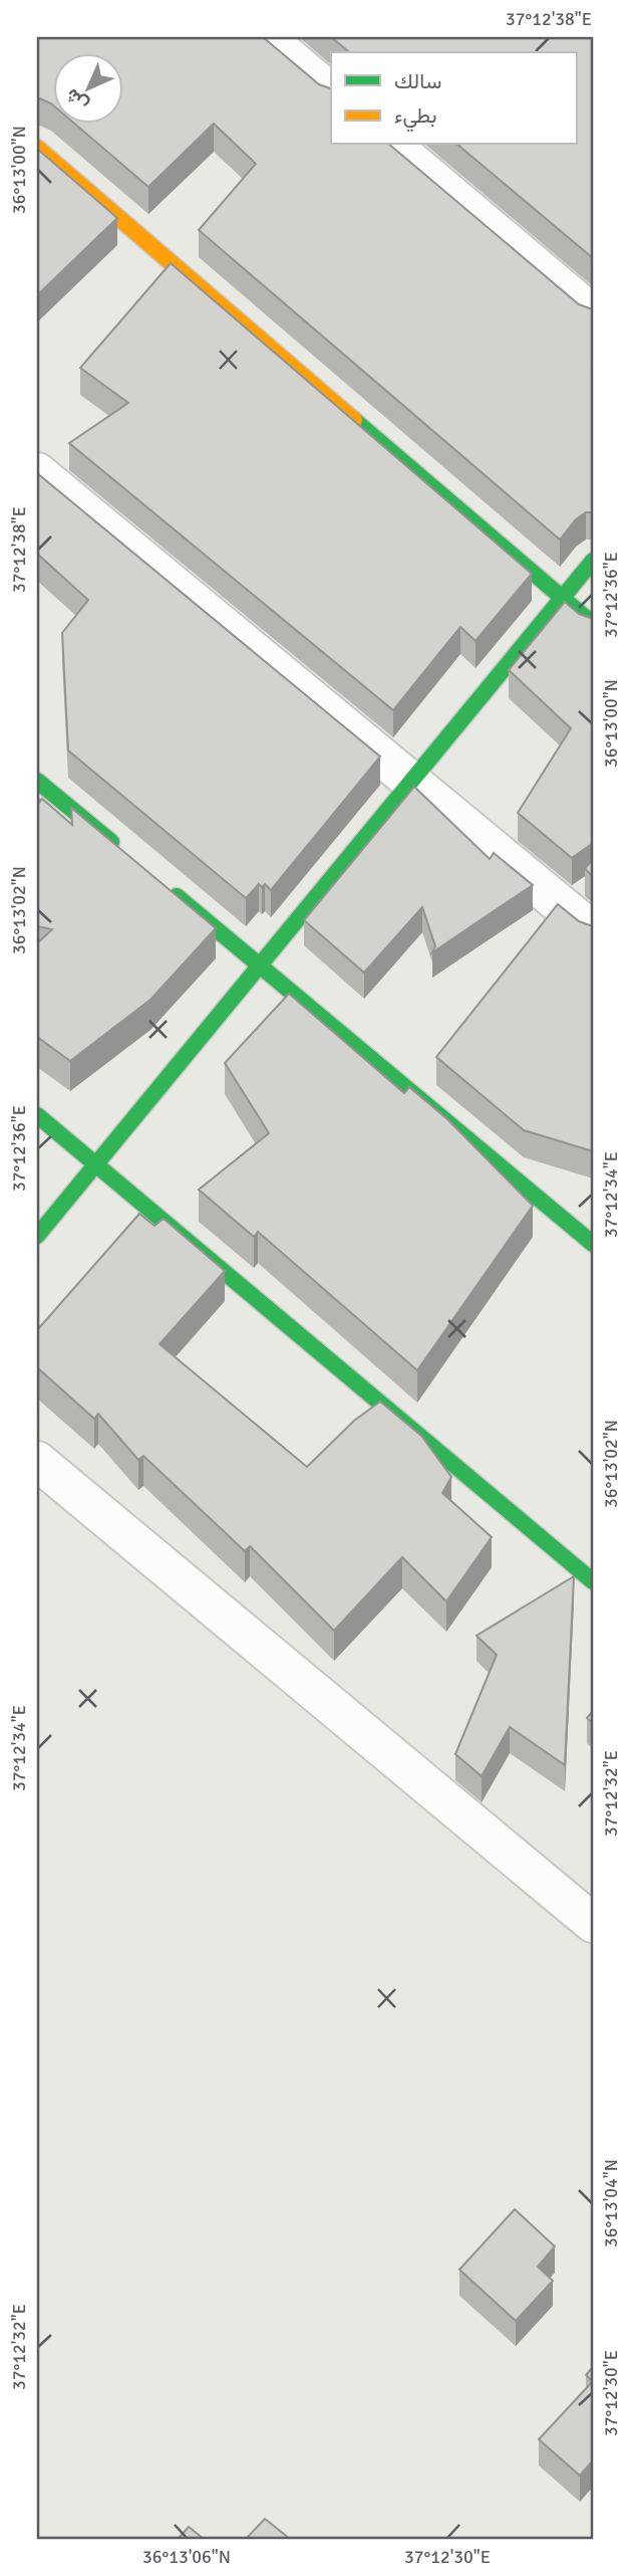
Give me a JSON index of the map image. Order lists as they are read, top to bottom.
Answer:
{
  "legend": ["سالك", "بطيء"],
  "north": "bottom left",
  "coordinates": [
    "37°12'38\"E",
    "36°13'00\"N",
    "37°12'36\"E",
    "36°13'02\"N",
    "37°12'34\"E",
    "37°12'32\"E",
    "36°13'04\"N",
    "37°12'30\"E",
    "36°13'06\"N"
  ]
}
